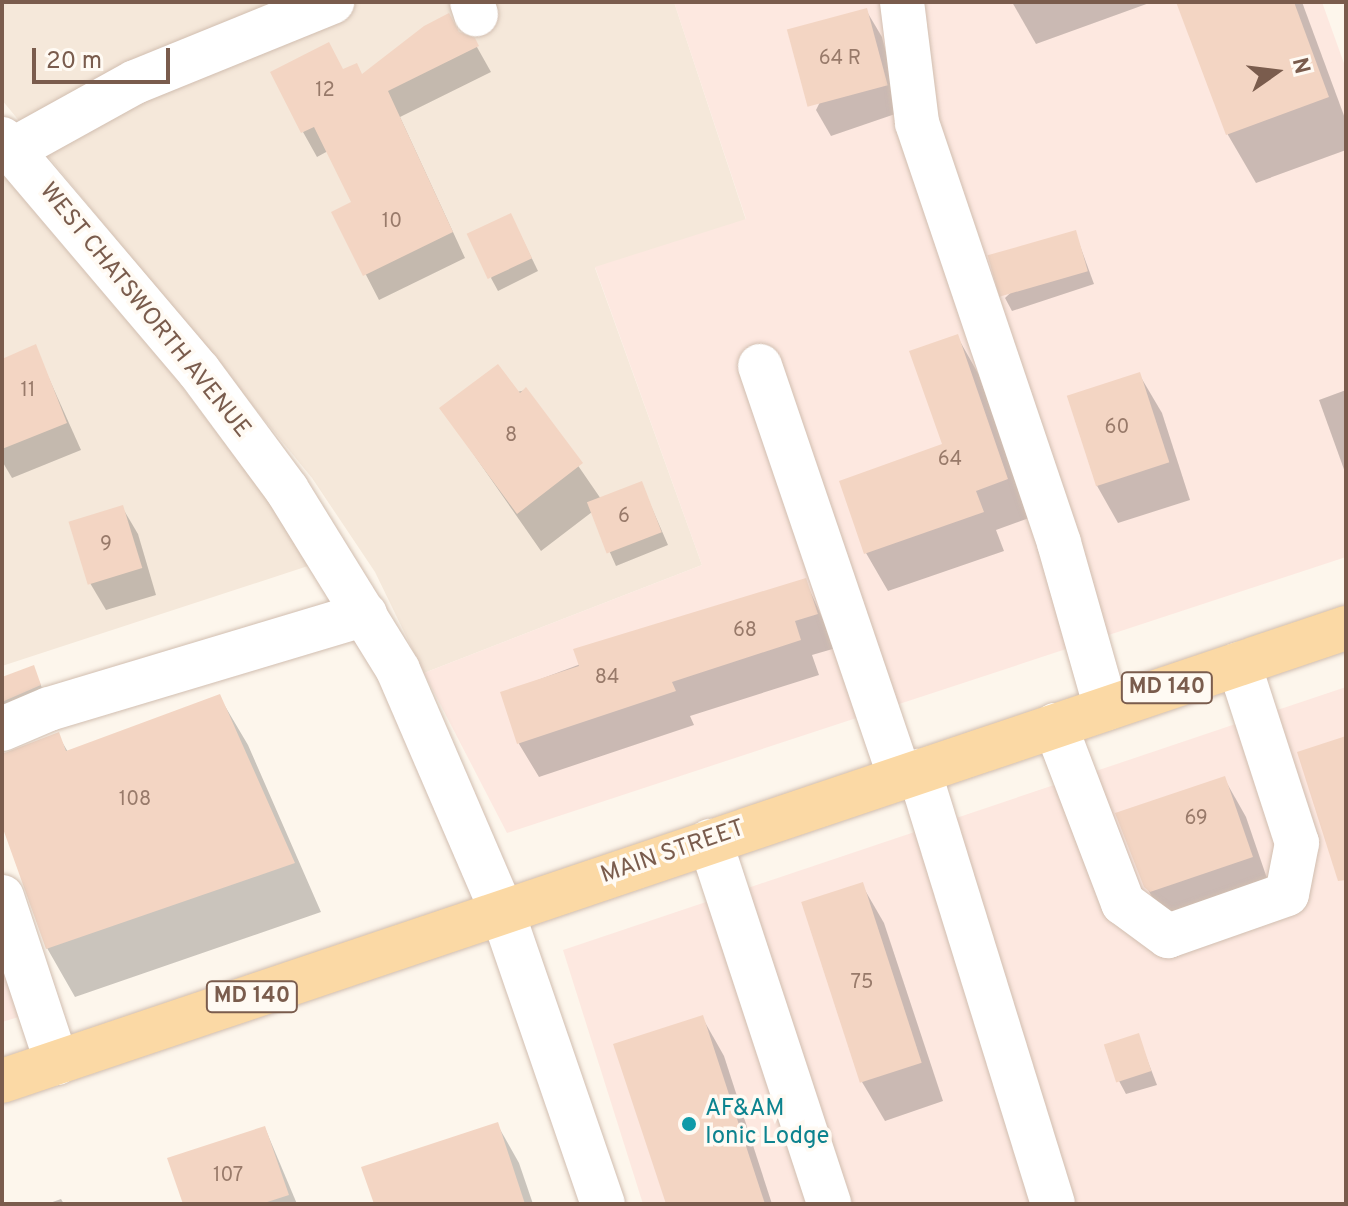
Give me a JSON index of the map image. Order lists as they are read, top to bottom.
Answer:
{
  "streets": {
    "main road": ["MD 140", "MAIN STREET"],
    "street": ["WEST CHATSWORTH AVENUE"]
  },
  "crossings": [
    ["WEST CHATSWORTH AVENUE", "MAIN STREET"]
  ],
  "places": ["AF&AM Ionic Lodge"],
  "house_numbers": [
    "64 R",
    "12",
    "10",
    "11",
    "60",
    "8",
    "64",
    "6",
    "9",
    "68",
    "84",
    "108",
    "69",
    "75",
    "107"
  ],
  "scale_bar": "20 m",
  "north": "right"
}
